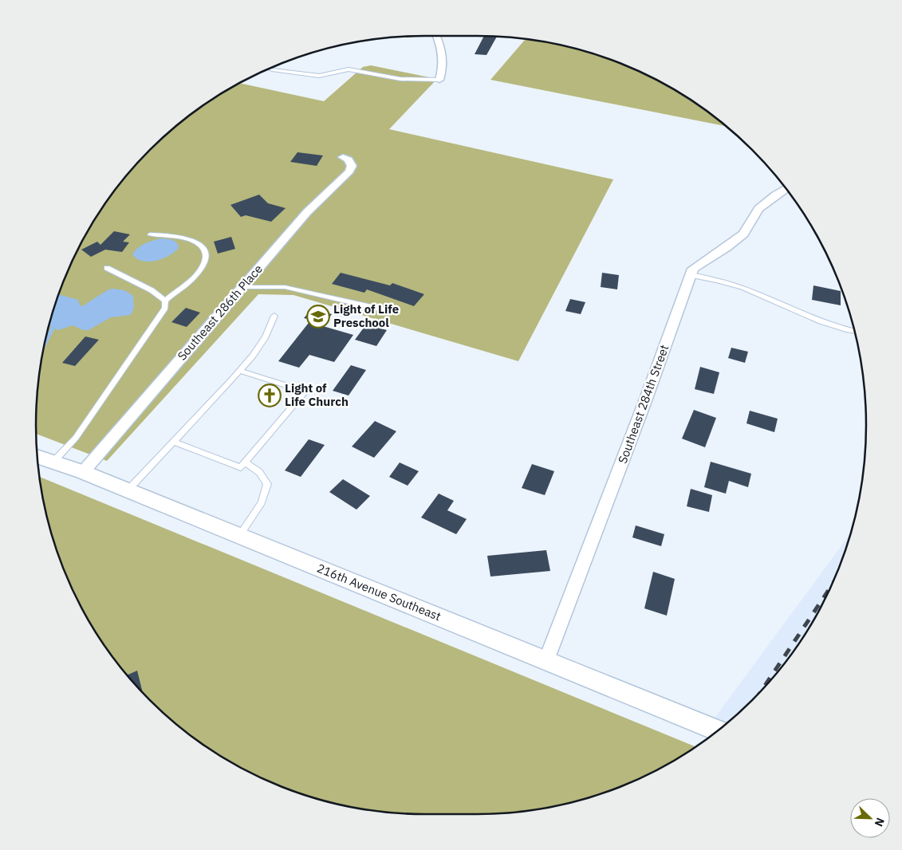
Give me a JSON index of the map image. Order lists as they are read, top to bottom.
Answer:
{
  "streets": {
    "street": ["Southeast 286th Place", "Southeast 284th Street", "216th Avenue Southeast"]
  },
  "crossings": [
    ["Southeast 286th Place", "216th Avenue Southeast"],
    ["Southeast 284th Street", "216th Avenue Southeast"]
  ],
  "places": {
    "school or university": ["Light of Life Preschool"],
    "church": ["Light of Life Church"]
  },
  "north": "bottom right"
}
